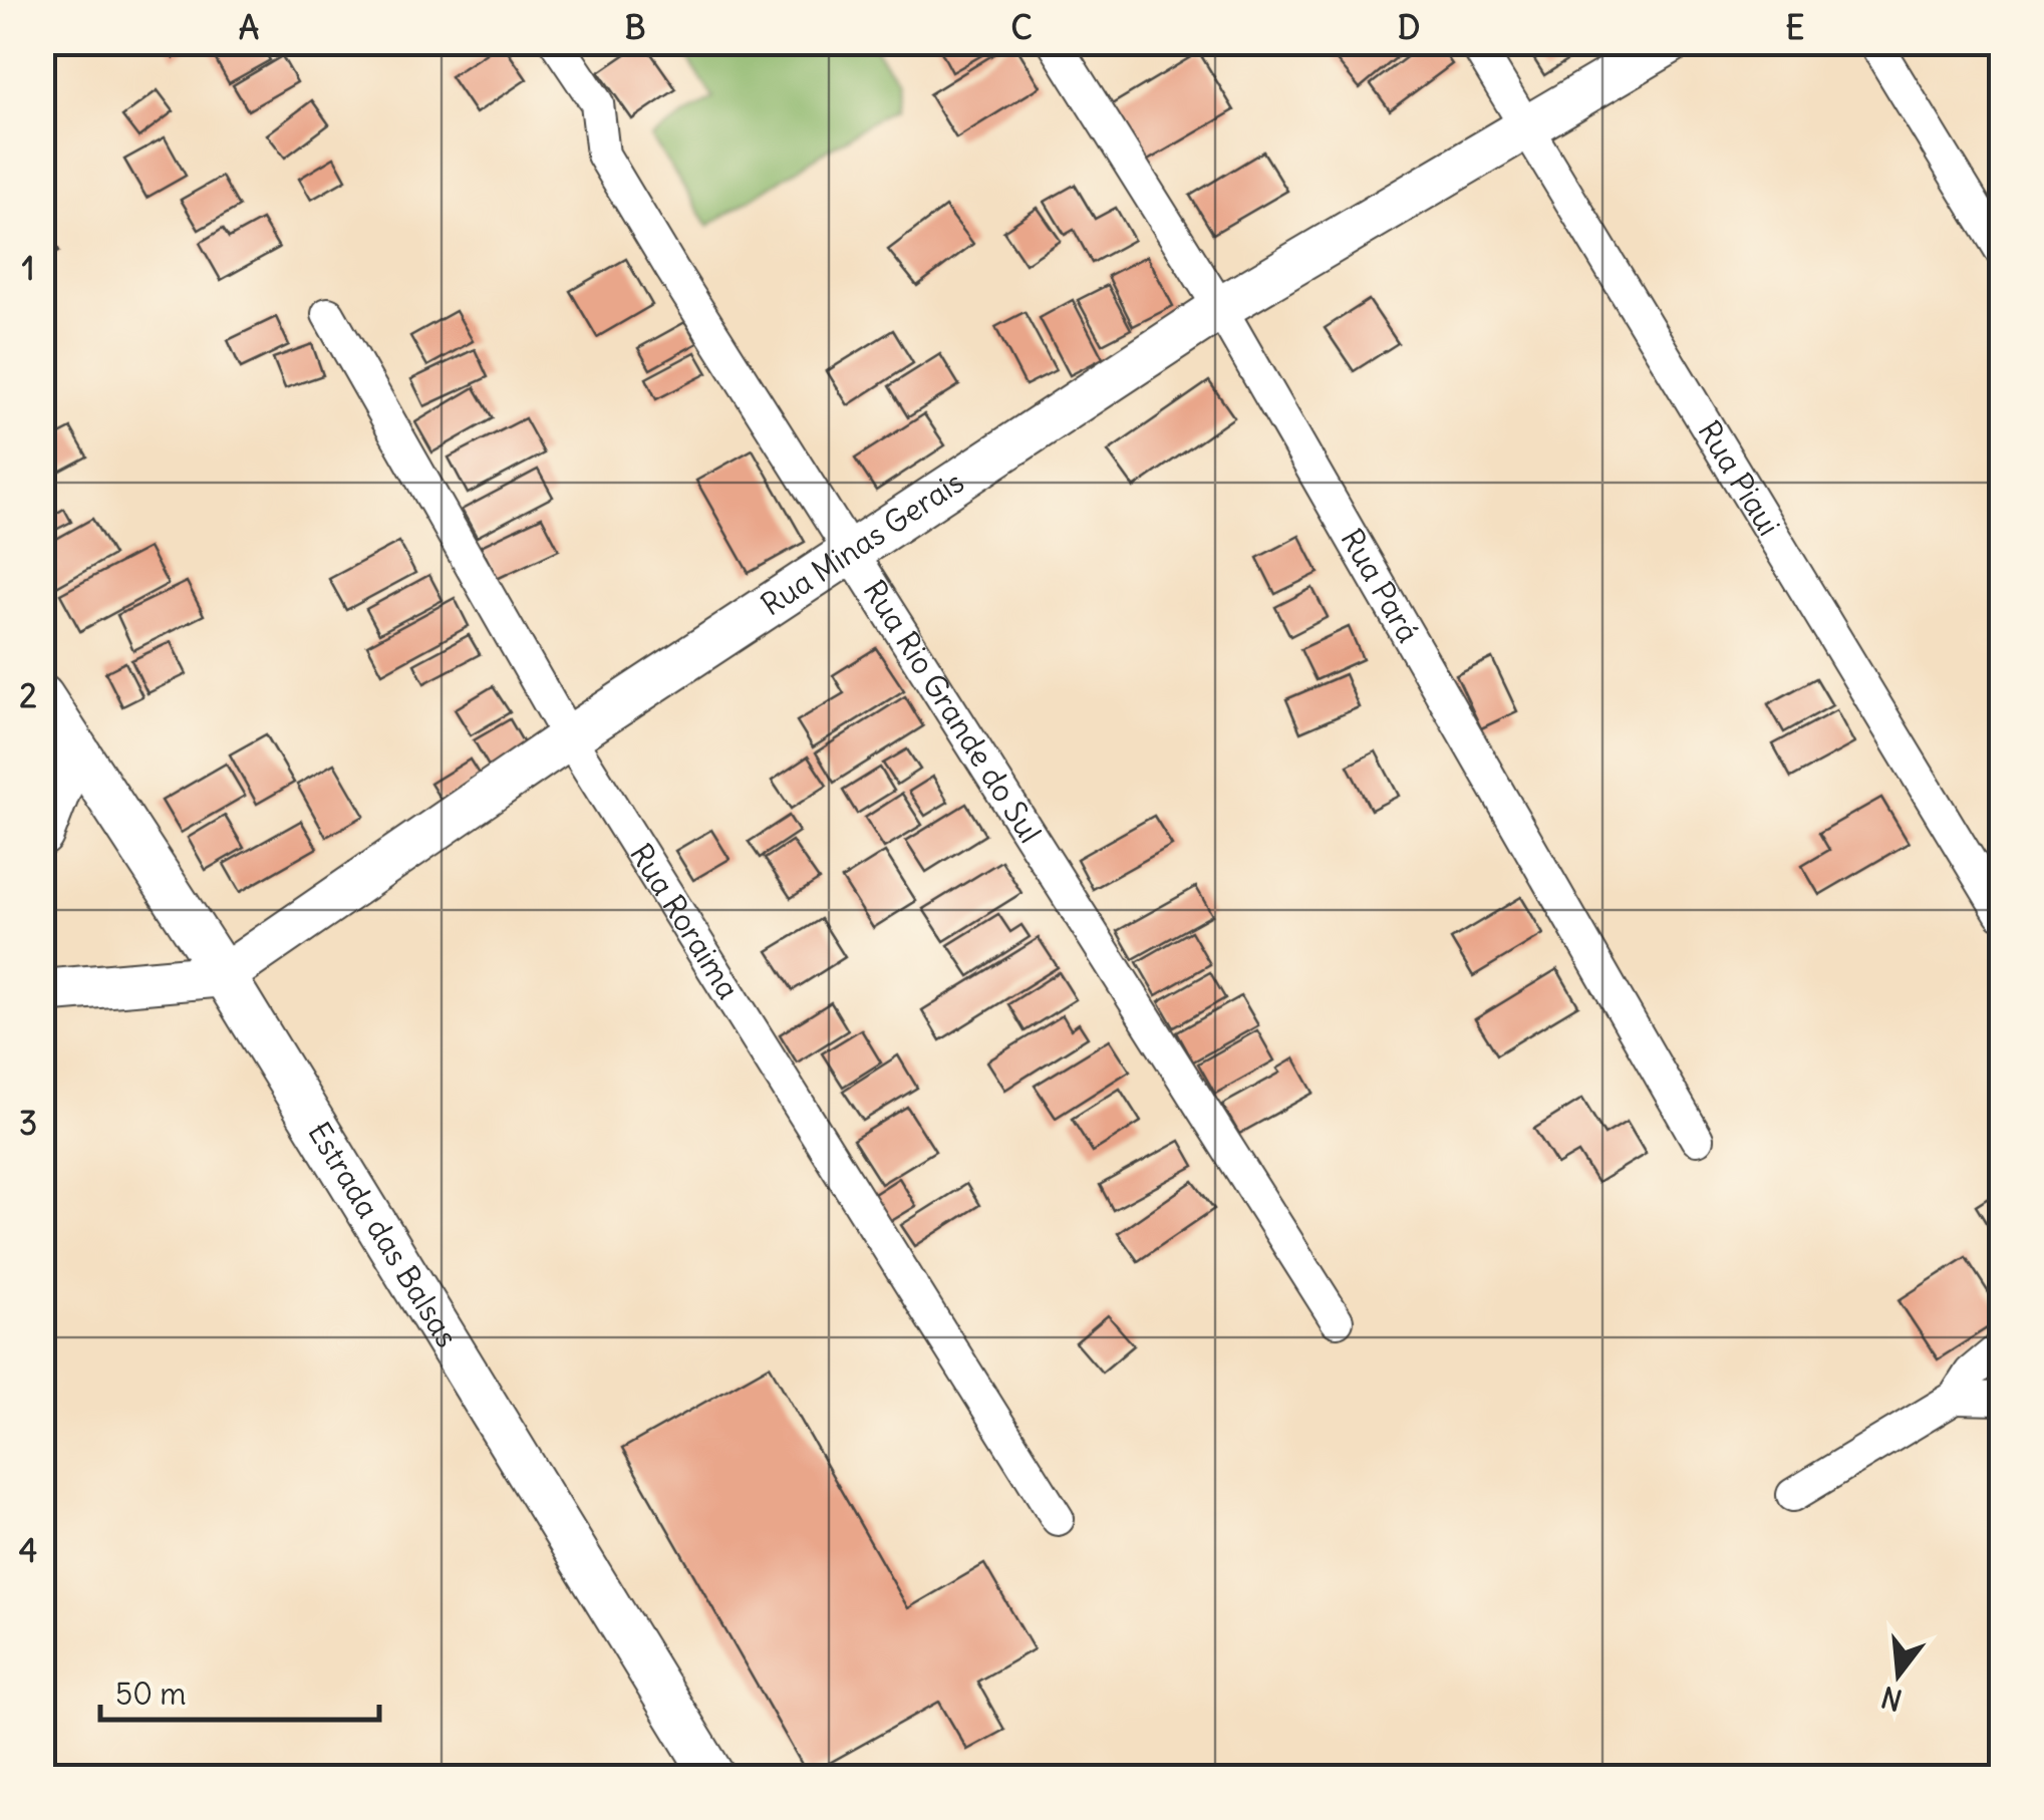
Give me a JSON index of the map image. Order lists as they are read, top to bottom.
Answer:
{
  "streets": {
    "street": [
      "Rua Piaui",
      "Rua Minas Gerais",
      "Rua Pará",
      "Rua Rio Grande do Sul",
      "Rua Roraima",
      "Estrada das Balsas"
    ]
  },
  "crossings": [
    ["Rua Piaui", "Rua Minas Gerais"],
    ["Rua Minas Gerais", "Rua Pará"],
    ["Rua Minas Gerais", "Rua Rio Grande do Sul"],
    ["Rua Minas Gerais", "Rua Roraima"],
    ["Rua Minas Gerais", "Estrada das Balsas"]
  ],
  "scale_bar": "50 m",
  "north": "bottom",
  "grid": {
    "columns": [
      "A",
      "B",
      "C",
      "D",
      "E"
    ],
    "rows": [
      "1",
      "2",
      "3",
      "4"
    ]
  }
}
